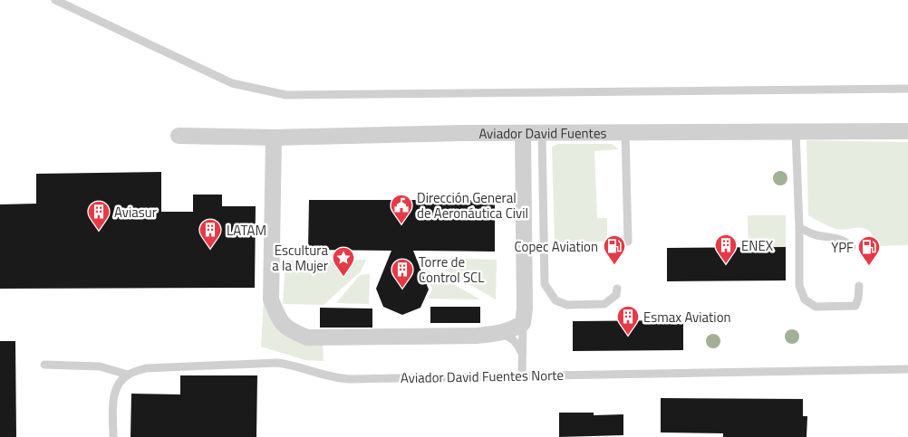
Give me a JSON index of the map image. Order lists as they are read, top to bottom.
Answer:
{
  "streets": {
    "street": ["Aviador David Fuentes"],
    "lane": ["Aviador David Fuentes Norte"]
  },
  "places": {
    "public building": ["Dirección General de Aeronáutica Civil"],
    "building": [
      "Aviasur",
      "LATAM",
      "ENEX",
      "Torre de Control SCL",
      "Esmax Aviation"
    ],
    "fuel station": ["Copec Aviation", "YPF"],
    "place": ["Escultura a la Mujer"]
  }
}
